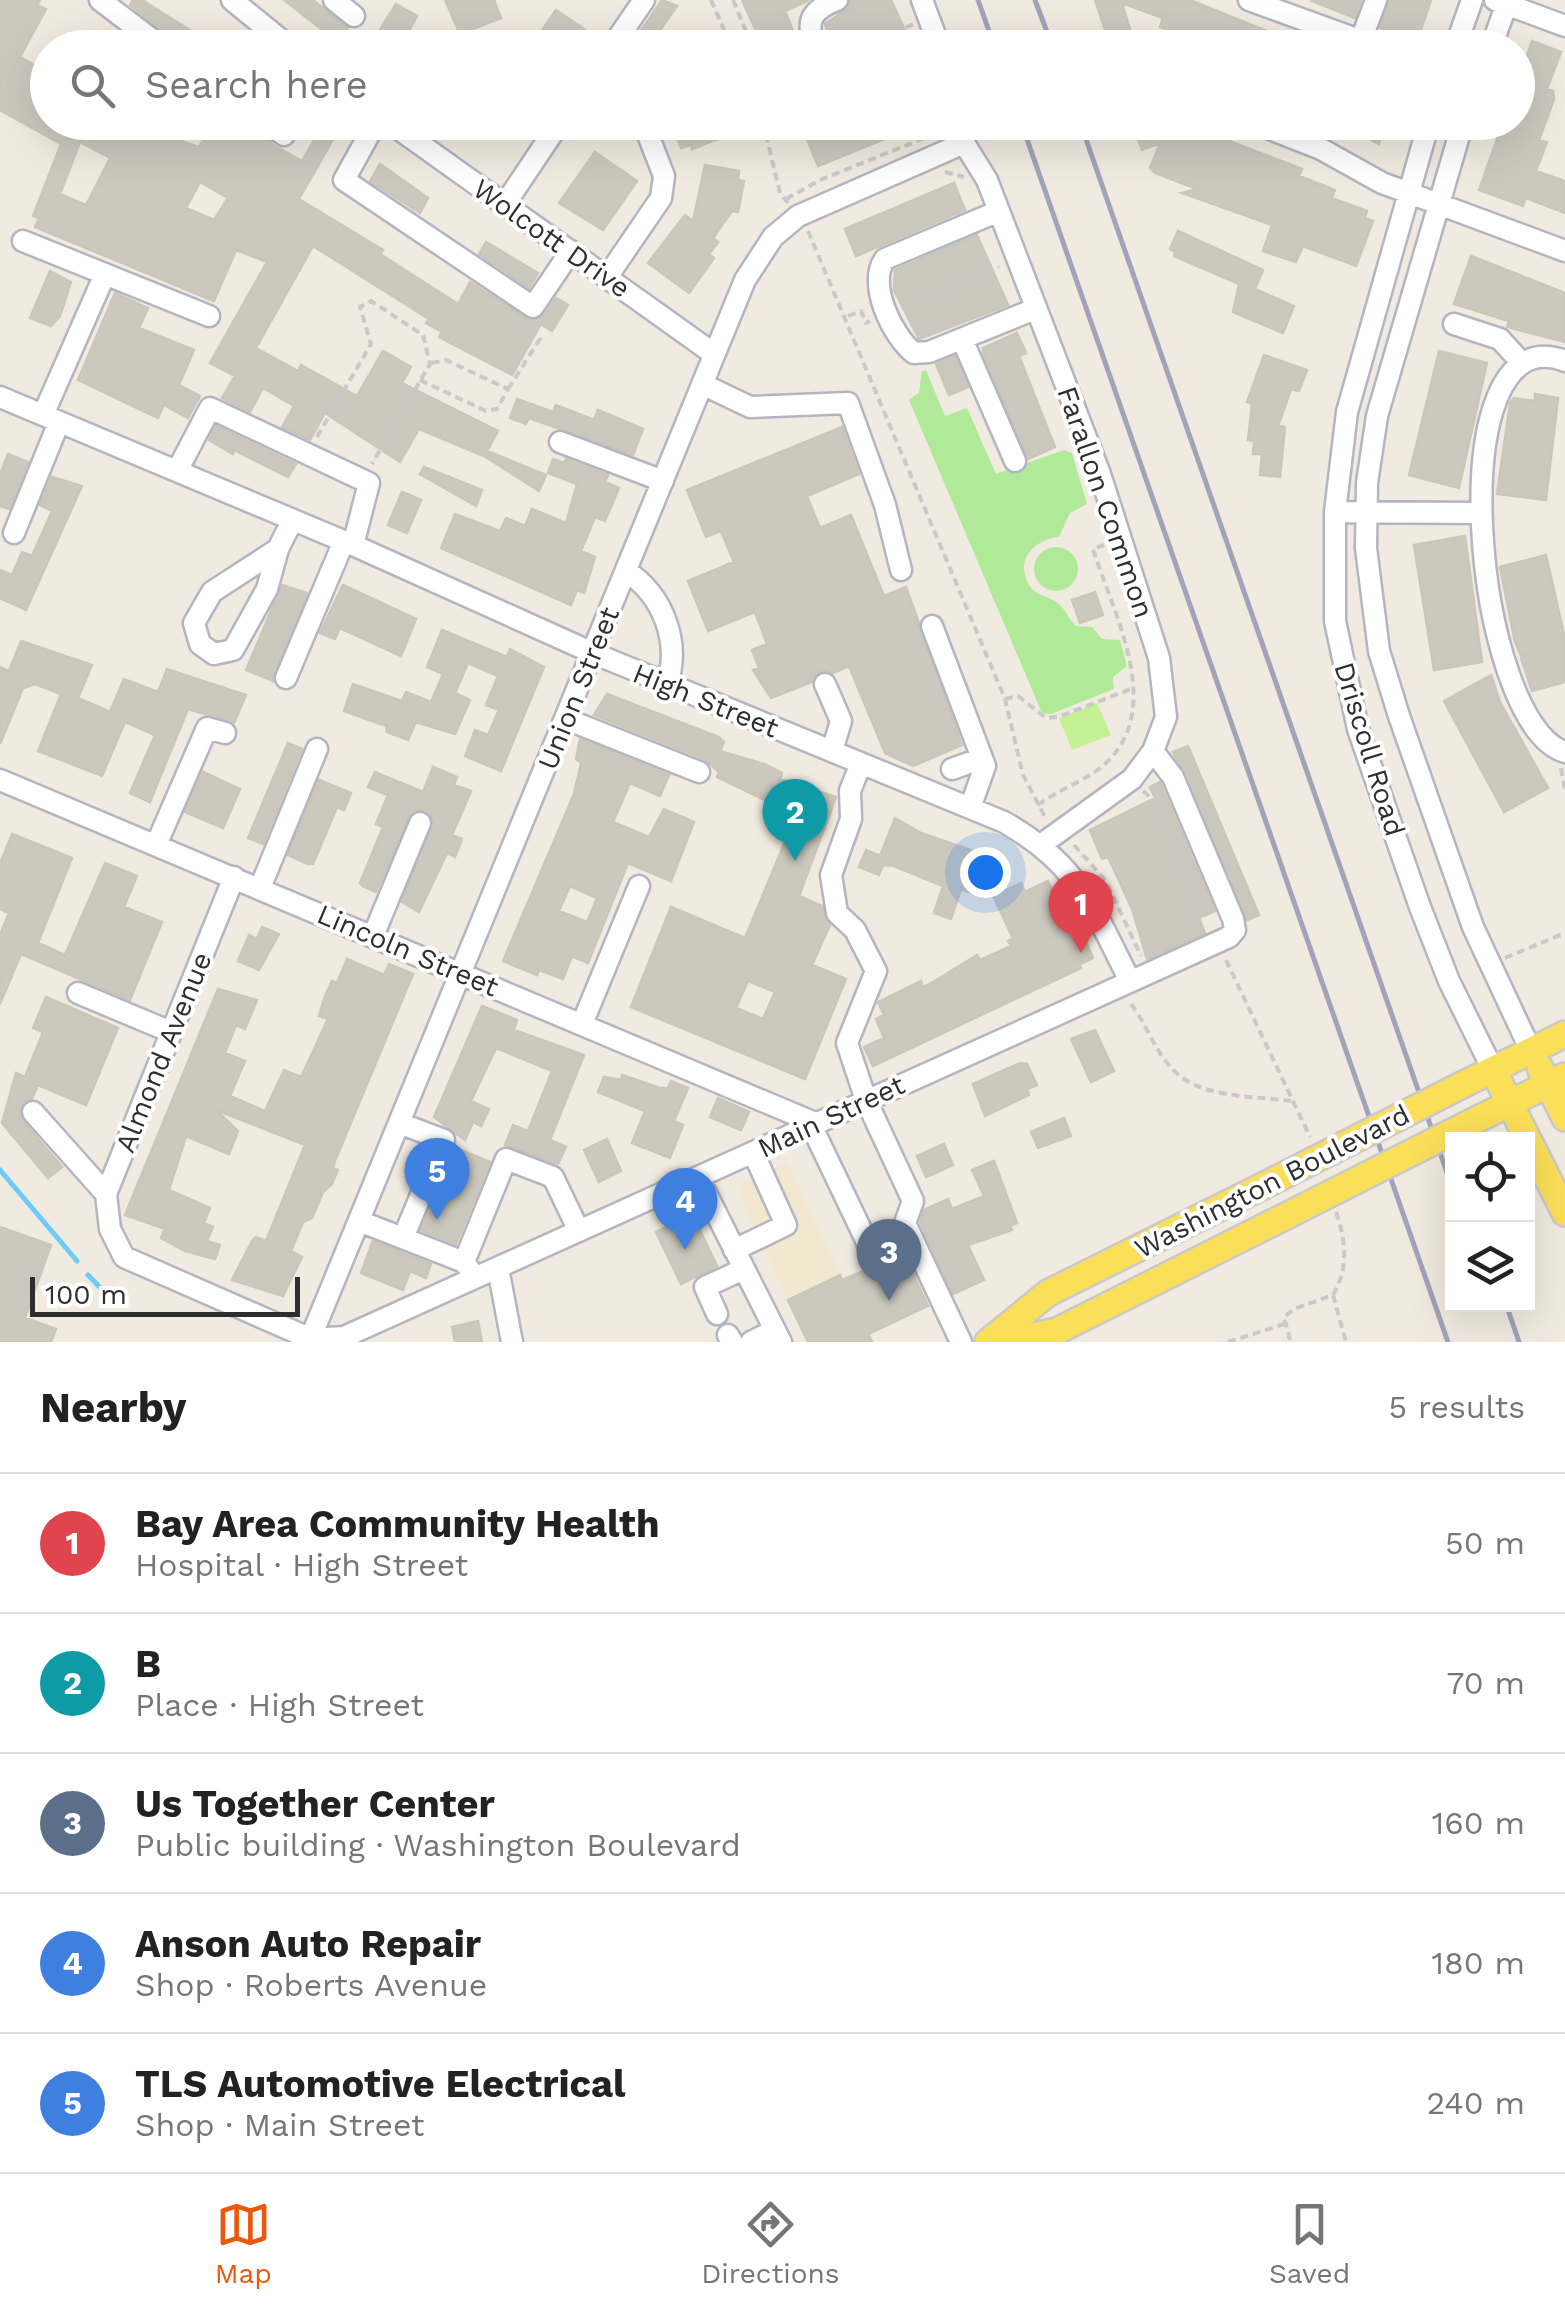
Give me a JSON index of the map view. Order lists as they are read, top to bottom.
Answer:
{
  "streets": {
    "main road": ["Washington Boulevard"],
    "street": [
      "Wolcott Drive",
      "Farallon Common",
      "Union Street",
      "High Street",
      "Driscoll Road",
      "Lincoln Street",
      "Almond Avenue",
      "Main Street"
    ]
  },
  "crossings": [
    ["Wolcott Drive", "Union Street"],
    ["Farallon Common", "High Street"],
    ["Farallon Common", "Main Street"],
    ["Union Street", "High Street"],
    ["Union Street", "Lincoln Street"],
    ["Union Street", "Almond Avenue"],
    ["Union Street", "Main Street"],
    ["High Street", "Main Street"],
    ["Driscoll Road", "Washington Boulevard"],
    ["Lincoln Street", "Almond Avenue"],
    ["Lincoln Street", "Main Street"],
    ["Almond Avenue", "Main Street"]
  ],
  "scale_bar": "100 m",
  "page": {
    "search": "Search here",
    "pins": [
      "2",
      "1",
      "5",
      "4",
      "3"
    ],
    "scale": "100 m",
    "heading": ["Nearby", "5 results"],
    "list": [
      {
        "mark": "1",
        "name": "Bay Area Community Health",
        "note": "Hospital · High Street",
        "value": "50 m"
      },
      {
        "mark": "2",
        "name": "B",
        "note": "Place · High Street",
        "value": "70 m"
      },
      {
        "mark": "3",
        "name": "Us Together Center",
        "note": "Public building · Washington Boulevard",
        "value": "160 m"
      },
      {
        "mark": "4",
        "name": "Anson Auto Repair",
        "note": "Shop · Roberts Avenue",
        "value": "180 m"
      },
      {
        "mark": "5",
        "name": "TLS Automotive Electrical",
        "note": "Shop · Main Street",
        "value": "240 m"
      }
    ],
    "nav": ["Map", "Directions", "Saved"]
  }
}
